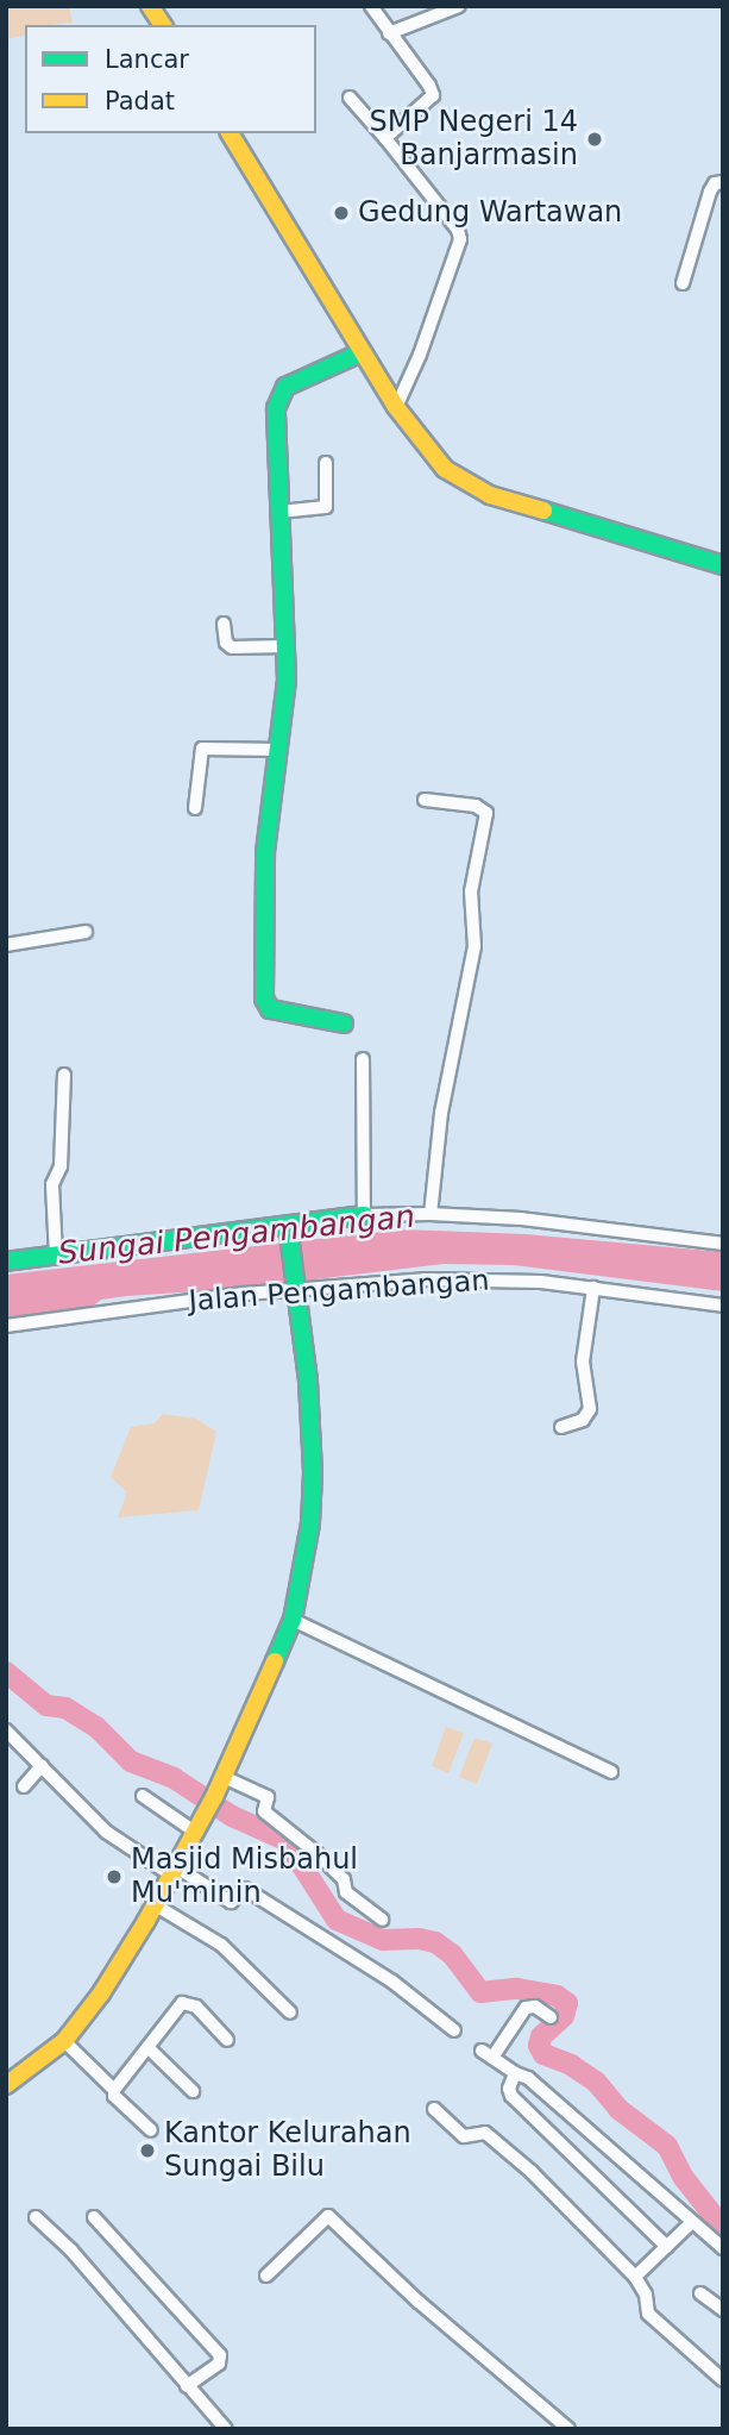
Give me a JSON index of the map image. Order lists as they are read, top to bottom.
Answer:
{
  "streets": {
    "street": ["Jalan Pengambangan"]
  },
  "water": ["Sungai Pengambangan"],
  "places": [
    "SMP Negeri 14 Banjarmasin",
    "Gedung Wartawan",
    "Masjid Misbahul Mu'minin",
    "Kantor Kelurahan Sungai Bilu"
  ],
  "legend": ["Lancar", "Padat"]
}
